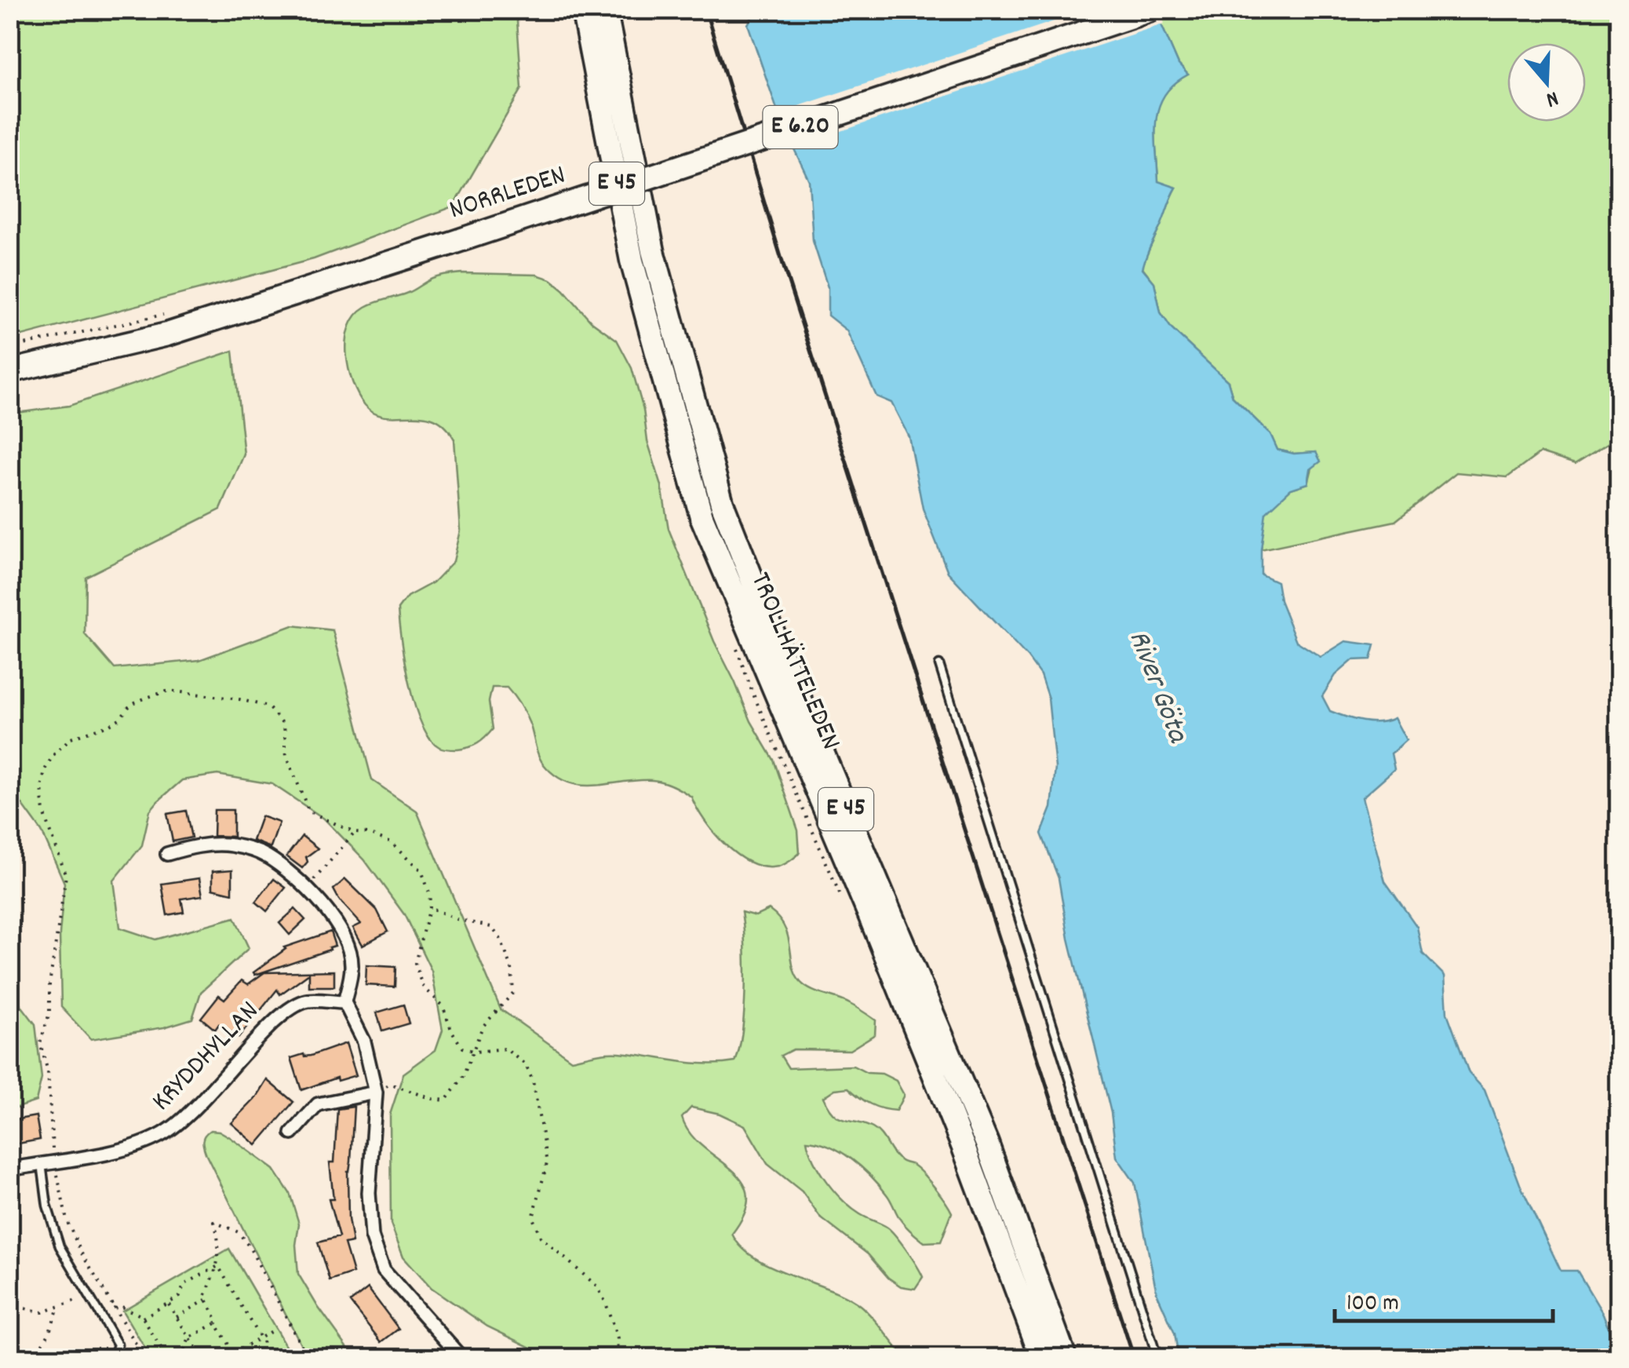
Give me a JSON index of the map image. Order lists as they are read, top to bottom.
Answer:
{
  "streets": {
    "highway": [
      "E 6.20",
      "E 45",
      "NORRLEDEN",
      "TROLLHÄTTELEDEN"
    ],
    "street": ["KRYDDHYLLAN"]
  },
  "water": ["River Göta"],
  "scale_bar": "100 m",
  "north": "bottom"
}
